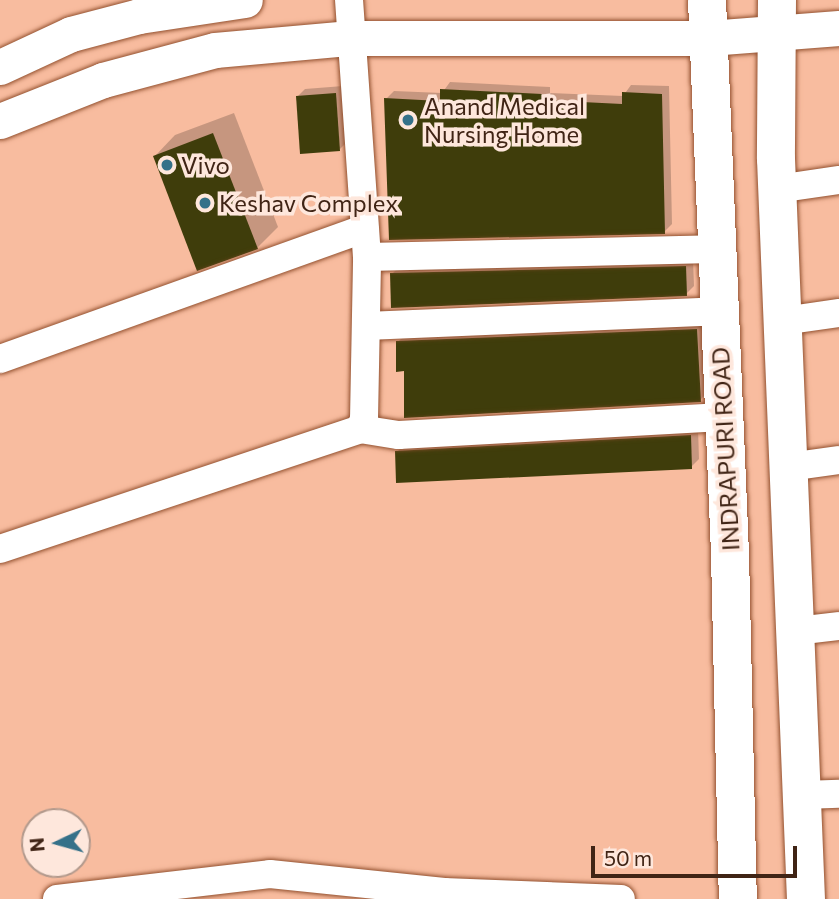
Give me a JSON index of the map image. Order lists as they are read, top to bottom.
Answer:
{
  "streets": {
    "main road": ["INDRAPURI ROAD"]
  },
  "places": ["Anand Medical Nursing Home", "Vivo", "Keshav Complex"],
  "scale_bar": "50 m",
  "north": "left"
}
